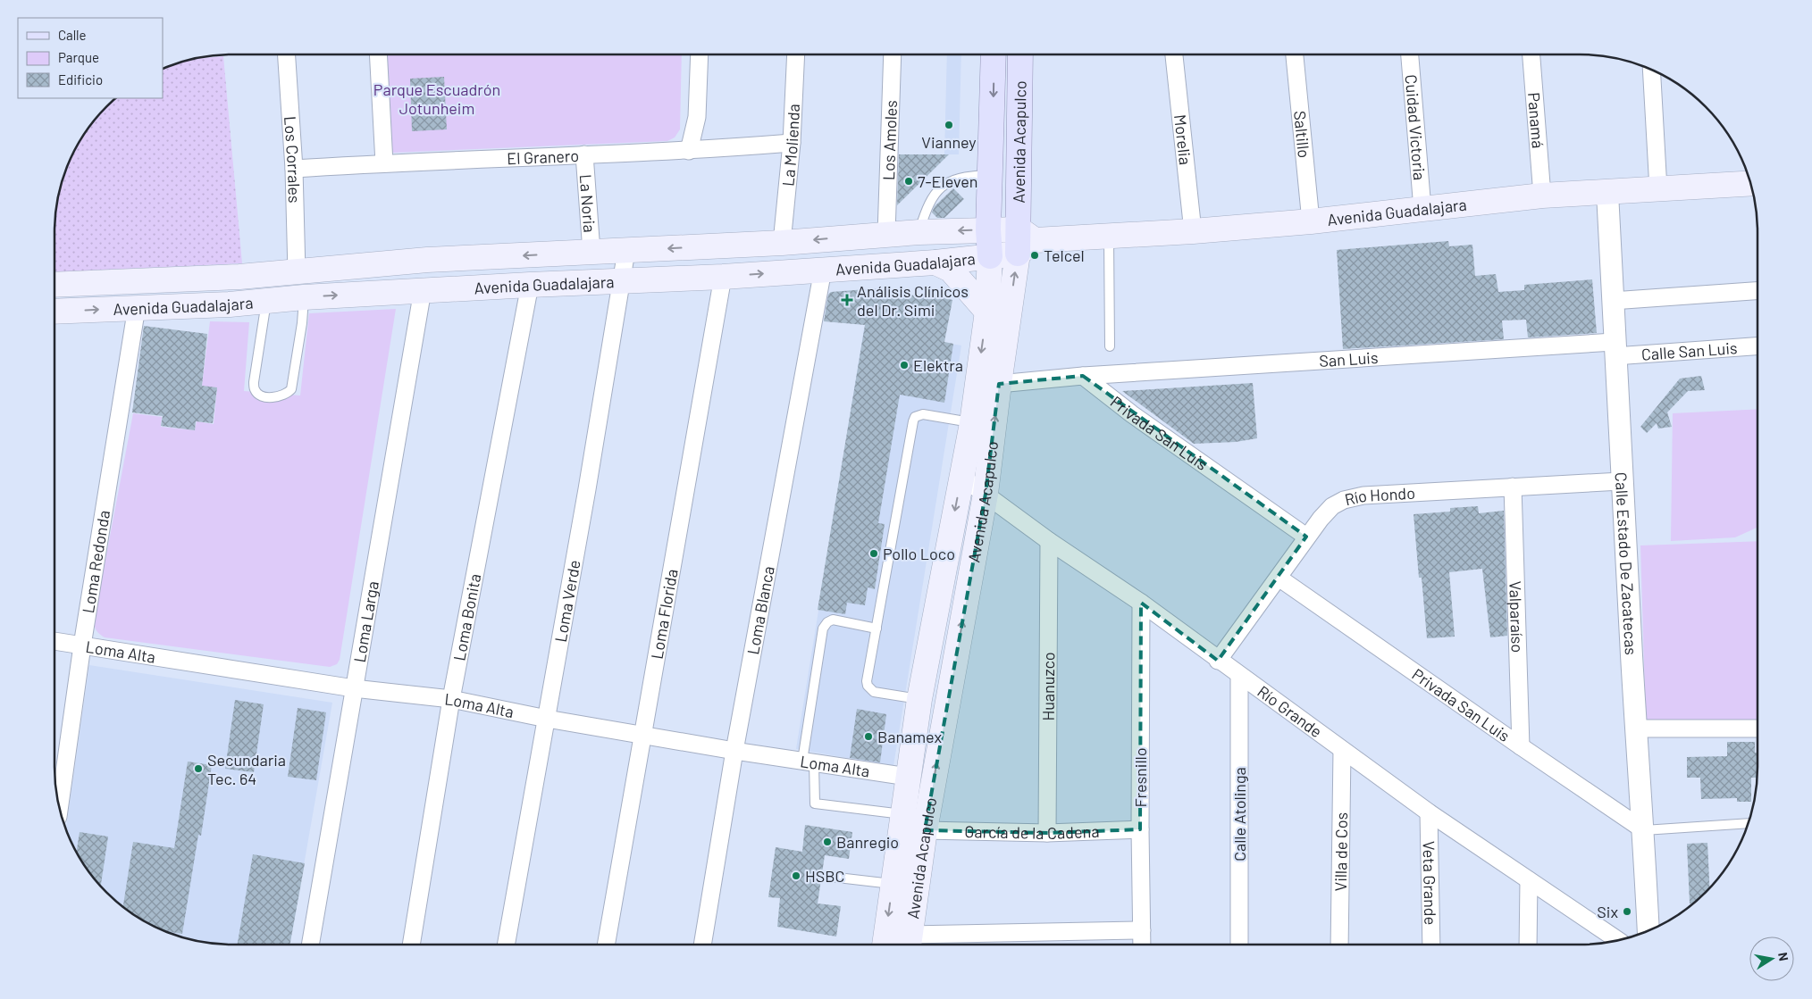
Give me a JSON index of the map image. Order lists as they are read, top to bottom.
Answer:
{
  "streets": {
    "main road": ["Avenida Acapulco", "Avenida Guadalajara"],
    "street": [
      "Panamá",
      "Cuidad Victoria",
      "Saltillo",
      "Morelia",
      "Los Amoles",
      "La Molienda",
      "El Granero",
      "Los Corrales",
      "La Noria",
      "Calle San Luis",
      "San Luis",
      "Privada San Luis",
      "Río Hondo",
      "Loma Redonda",
      "Calle Estado De Zacatecas",
      "Loma Verde",
      "Loma Blanca",
      "Loma Florida",
      "Valparaíso",
      "Loma Bonita",
      "Loma Larga",
      "Loma Alta",
      "Huanuzco",
      "Río Grande",
      "Fresnillo",
      "Calle Atolinga",
      "García de la Cadena",
      "Villa de Cos",
      "Veta Grande"
    ]
  },
  "crossings": [
    ["Panamá", "Avenida Guadalajara"],
    ["Cuidad Victoria", "Avenida Guadalajara"],
    ["Saltillo", "Avenida Guadalajara"],
    ["Morelia", "Avenida Guadalajara"],
    ["Los Amoles", "Avenida Guadalajara"],
    ["Avenida Acapulco", "Avenida Guadalajara"],
    ["Avenida Acapulco", "Loma Alta"],
    ["Avenida Acapulco", "Río Grande"],
    ["Avenida Acapulco", "García de la Cadena"],
    ["La Molienda", "El Granero"],
    ["La Molienda", "Avenida Guadalajara"],
    ["El Granero", "Los Corrales"],
    ["El Granero", "La Noria"],
    ["Los Corrales", "Avenida Guadalajara"],
    ["La Noria", "Avenida Guadalajara"],
    ["Avenida Guadalajara", "Loma Redonda"],
    ["Avenida Guadalajara", "Calle Estado De Zacatecas"],
    ["Avenida Guadalajara", "Loma Verde"],
    ["Avenida Guadalajara", "Loma Blanca"],
    ["Avenida Guadalajara", "Loma Florida"],
    ["Avenida Guadalajara", "Loma Bonita"],
    ["Avenida Guadalajara", "Loma Larga"],
    ["Calle San Luis", "San Luis"],
    ["Calle San Luis", "Calle Estado De Zacatecas"],
    ["San Luis", "Privada San Luis"],
    ["San Luis", "Calle Estado De Zacatecas"],
    ["Privada San Luis", "Río Hondo"],
    ["Privada San Luis", "Calle Estado De Zacatecas"],
    ["Privada San Luis", "Valparaíso"],
    ["Río Hondo", "Calle Estado De Zacatecas"],
    ["Río Hondo", "Valparaíso"],
    ["Río Hondo", "Río Grande"],
    ["Loma Redonda", "Loma Alta"],
    ["Loma Verde", "Loma Alta"],
    ["Loma Blanca", "Loma Alta"],
    ["Loma Florida", "Loma Alta"],
    ["Loma Bonita", "Loma Alta"],
    ["Loma Larga", "Loma Alta"],
    ["Huanuzco", "Río Grande"],
    ["Huanuzco", "García de la Cadena"],
    ["Río Grande", "Fresnillo"],
    ["Río Grande", "Calle Atolinga"],
    ["Río Grande", "Villa de Cos"],
    ["Río Grande", "Veta Grande"],
    ["Fresnillo", "García de la Cadena"]
  ],
  "parks": ["Parque Escuadrón Jotunheim"],
  "places": {
    "other": [
      "Vianney",
      "7-Eleven",
      "Telcel",
      "Elektra",
      "Pollo Loco",
      "Banamex",
      "Secundaria Tec. 64",
      "Banregio",
      "HSBC",
      "Six"
    ],
    "health": ["Análisis Clínicos del Dr. Simi"]
  },
  "legend": ["Calle", "Parque", "Edificio"],
  "north": "right"
}
